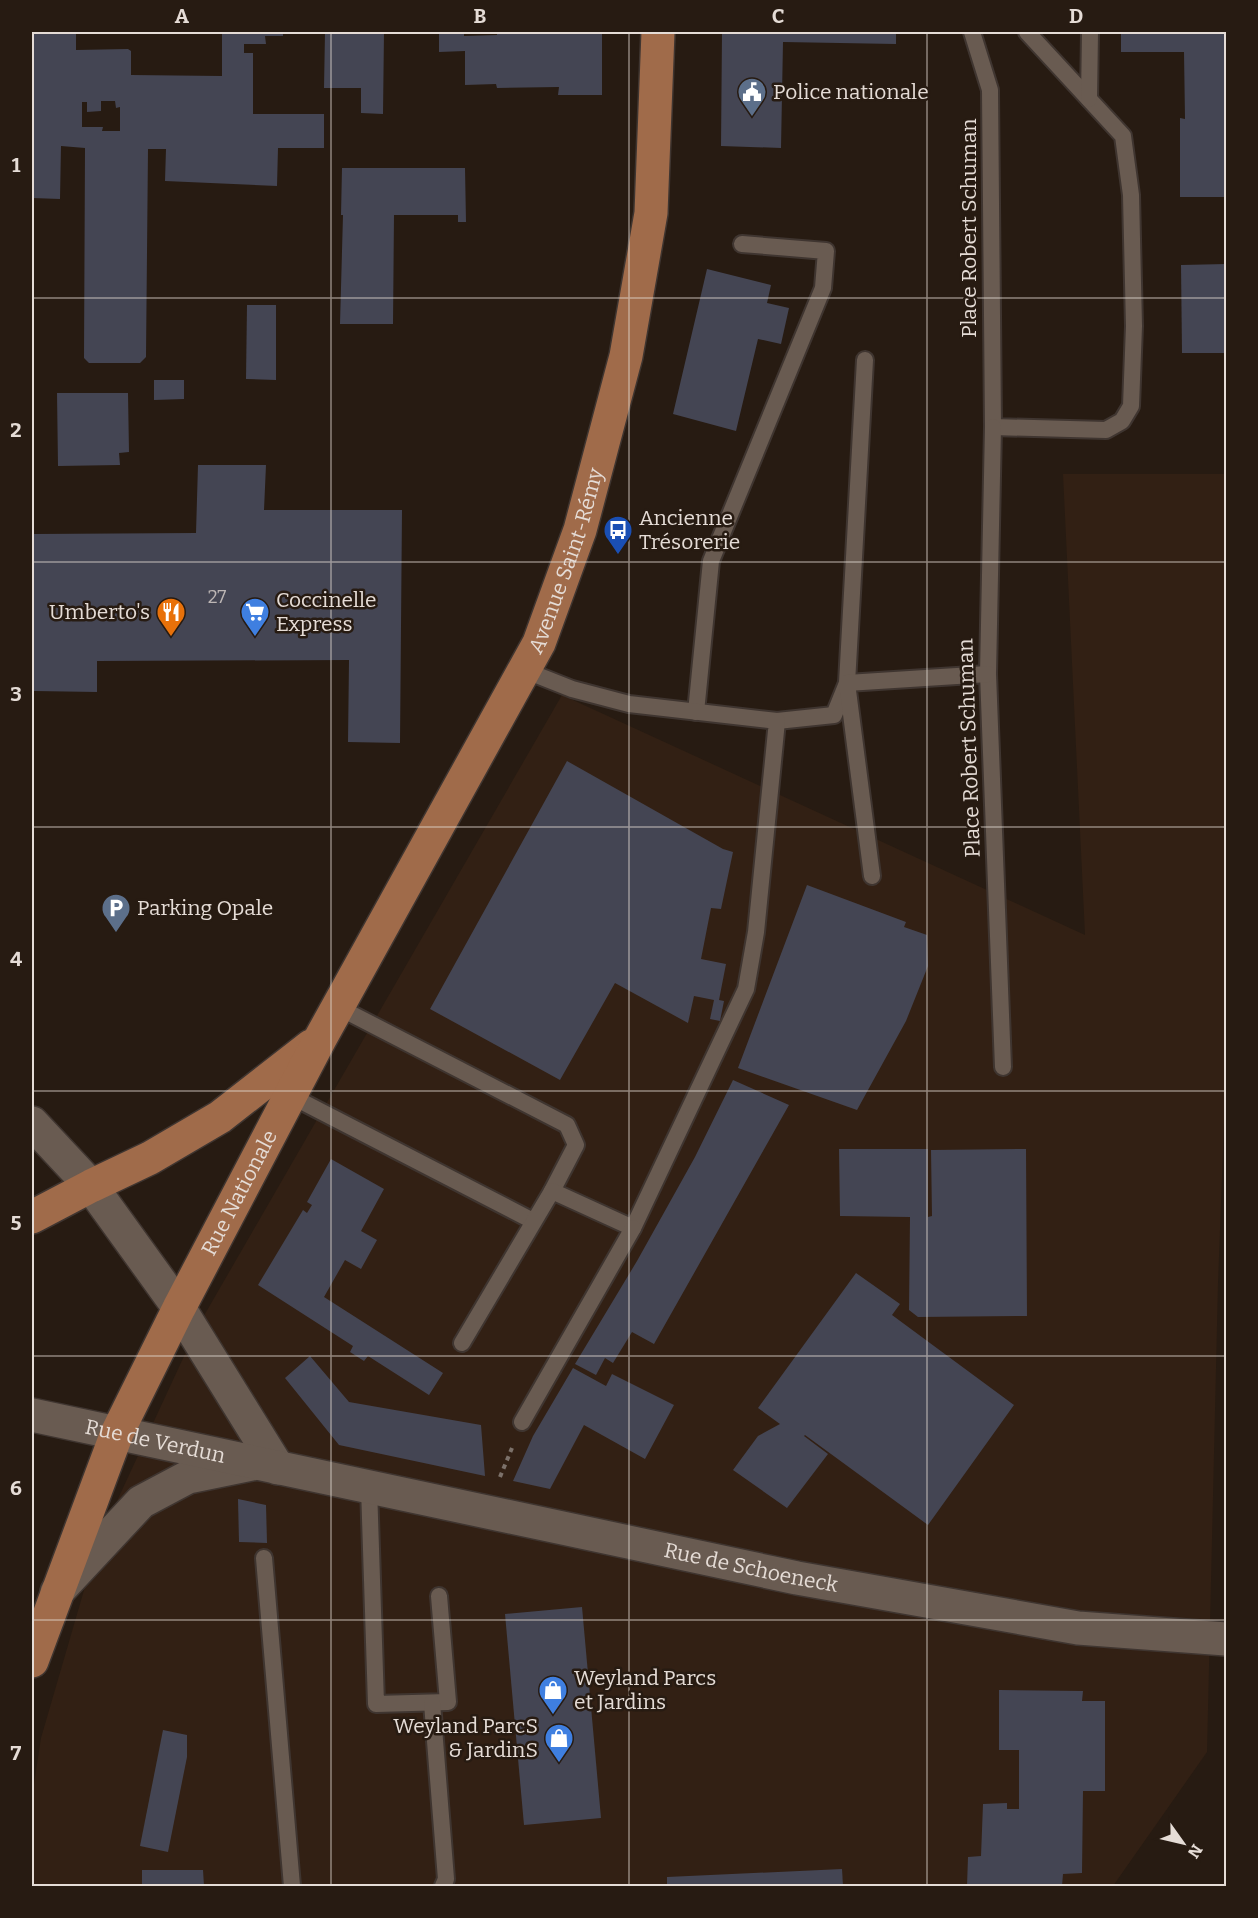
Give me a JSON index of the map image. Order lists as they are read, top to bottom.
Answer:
{
  "streets": {
    "main road": [
      "Avenue Saint-Rémy",
      "Rue Nationale",
      "Rue de Verdun",
      "Rue de Schoeneck"
    ],
    "lane": ["Place Robert Schuman"]
  },
  "crossings": [
    ["Avenue Saint-Rémy", "Rue Nationale"],
    ["Rue Nationale", "Rue de Verdun"],
    ["Rue Nationale", "Rue de Schoeneck"],
    ["Rue de Verdun", "Rue de Schoeneck"]
  ],
  "places": {
    "public building": ["Police nationale"],
    "bus stop": ["Ancienne Trésorerie"],
    "restaurant": ["Umberto's"],
    "supermarket": ["Coccinelle Express"],
    "parking": ["Parking Opale"],
    "shop": ["Weyland Parcs et Jardins", "Weyland ParcS & JardinS"]
  },
  "house_numbers": ["27"],
  "north": "bottom right",
  "grid": {
    "columns": [
      "A",
      "B",
      "C",
      "D"
    ],
    "rows": [
      "1",
      "2",
      "3",
      "4",
      "5",
      "6",
      "7"
    ]
  }
}
